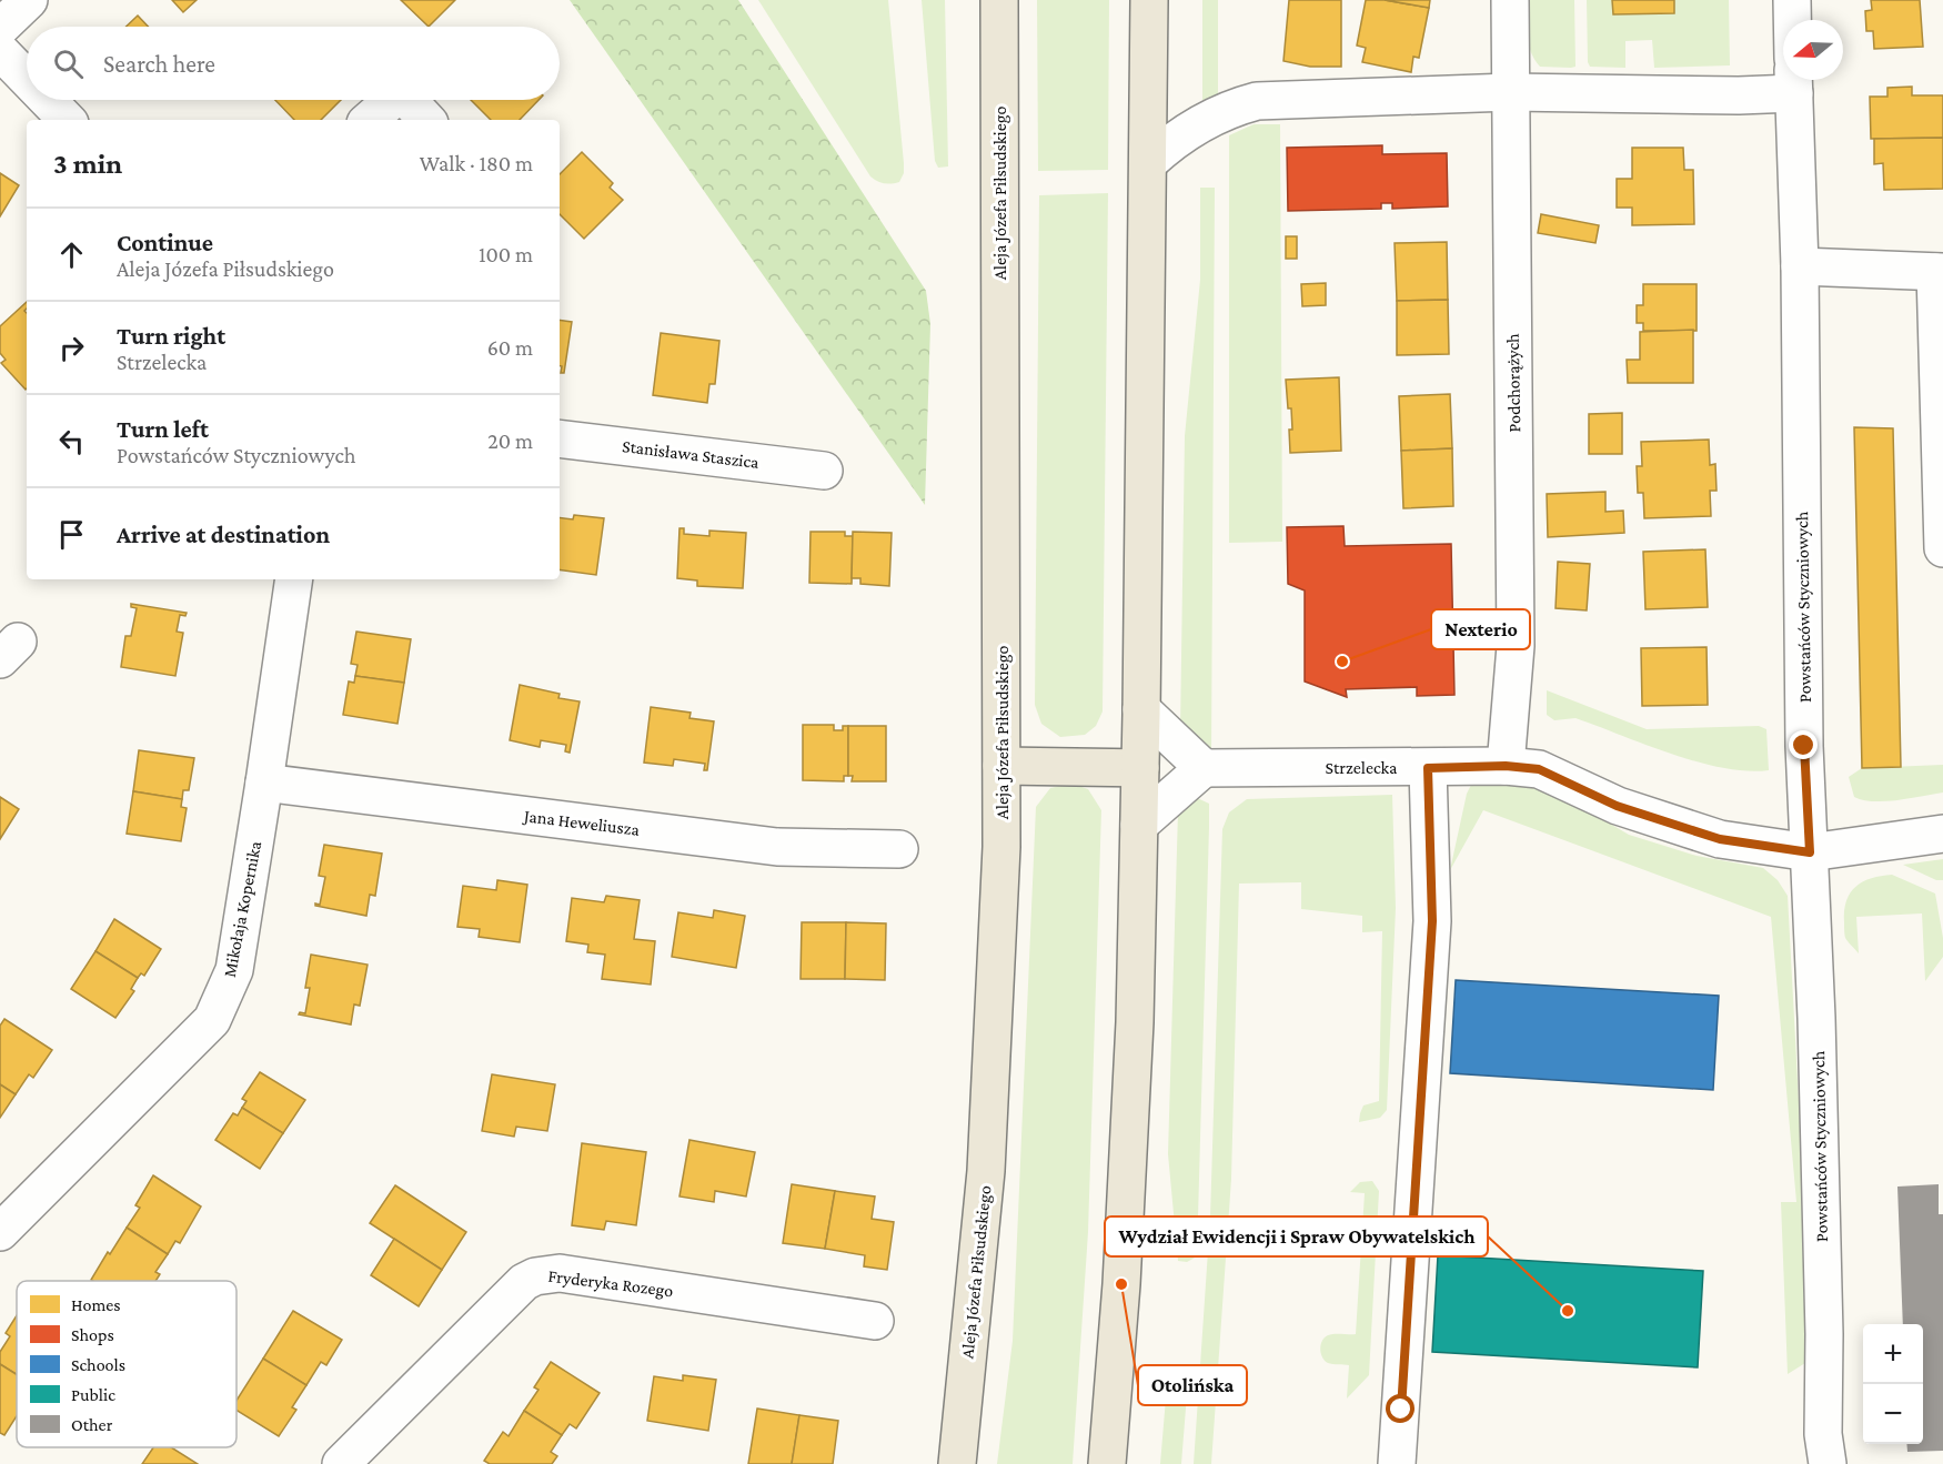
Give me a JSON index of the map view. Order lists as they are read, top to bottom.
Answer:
{
  "streets": {
    "main road": ["Aleja Józefa Piłsudskiego"],
    "street": [
      "Podchorążych",
      "Stanisława Staszica",
      "Powstańców Styczniowych",
      "Strzelecka",
      "Jana Heweliusza",
      "Mikołaja Kopernika",
      "Fryderyka Rozego"
    ]
  },
  "crossings": [
    ["Podchorążych", "Strzelecka"],
    ["Powstańców Styczniowych", "Strzelecka"],
    ["Jana Heweliusza", "Mikołaja Kopernika"]
  ],
  "places": ["Nexterio", "Otolińska", "Wydział Ewidencji i Spraw Obywatelskich"],
  "legend": [
    "Homes",
    "Shops",
    "Schools",
    "Public",
    "Other"
  ],
  "north": "left",
  "page": {
    "search": "Search here",
    "heading": ["3 min", "Walk · 180 m"],
    "list": [
      ["Continue", "Aleja Józefa Piłsudskiego", "100 m"],
      ["Turn right", "Strzelecka", "60 m"],
      ["Turn left", "Powstańców Styczniowych", "20 m"],
      "Arrive at destination"
    ],
    "map_buttons": ["+", "−"]
  }
}
